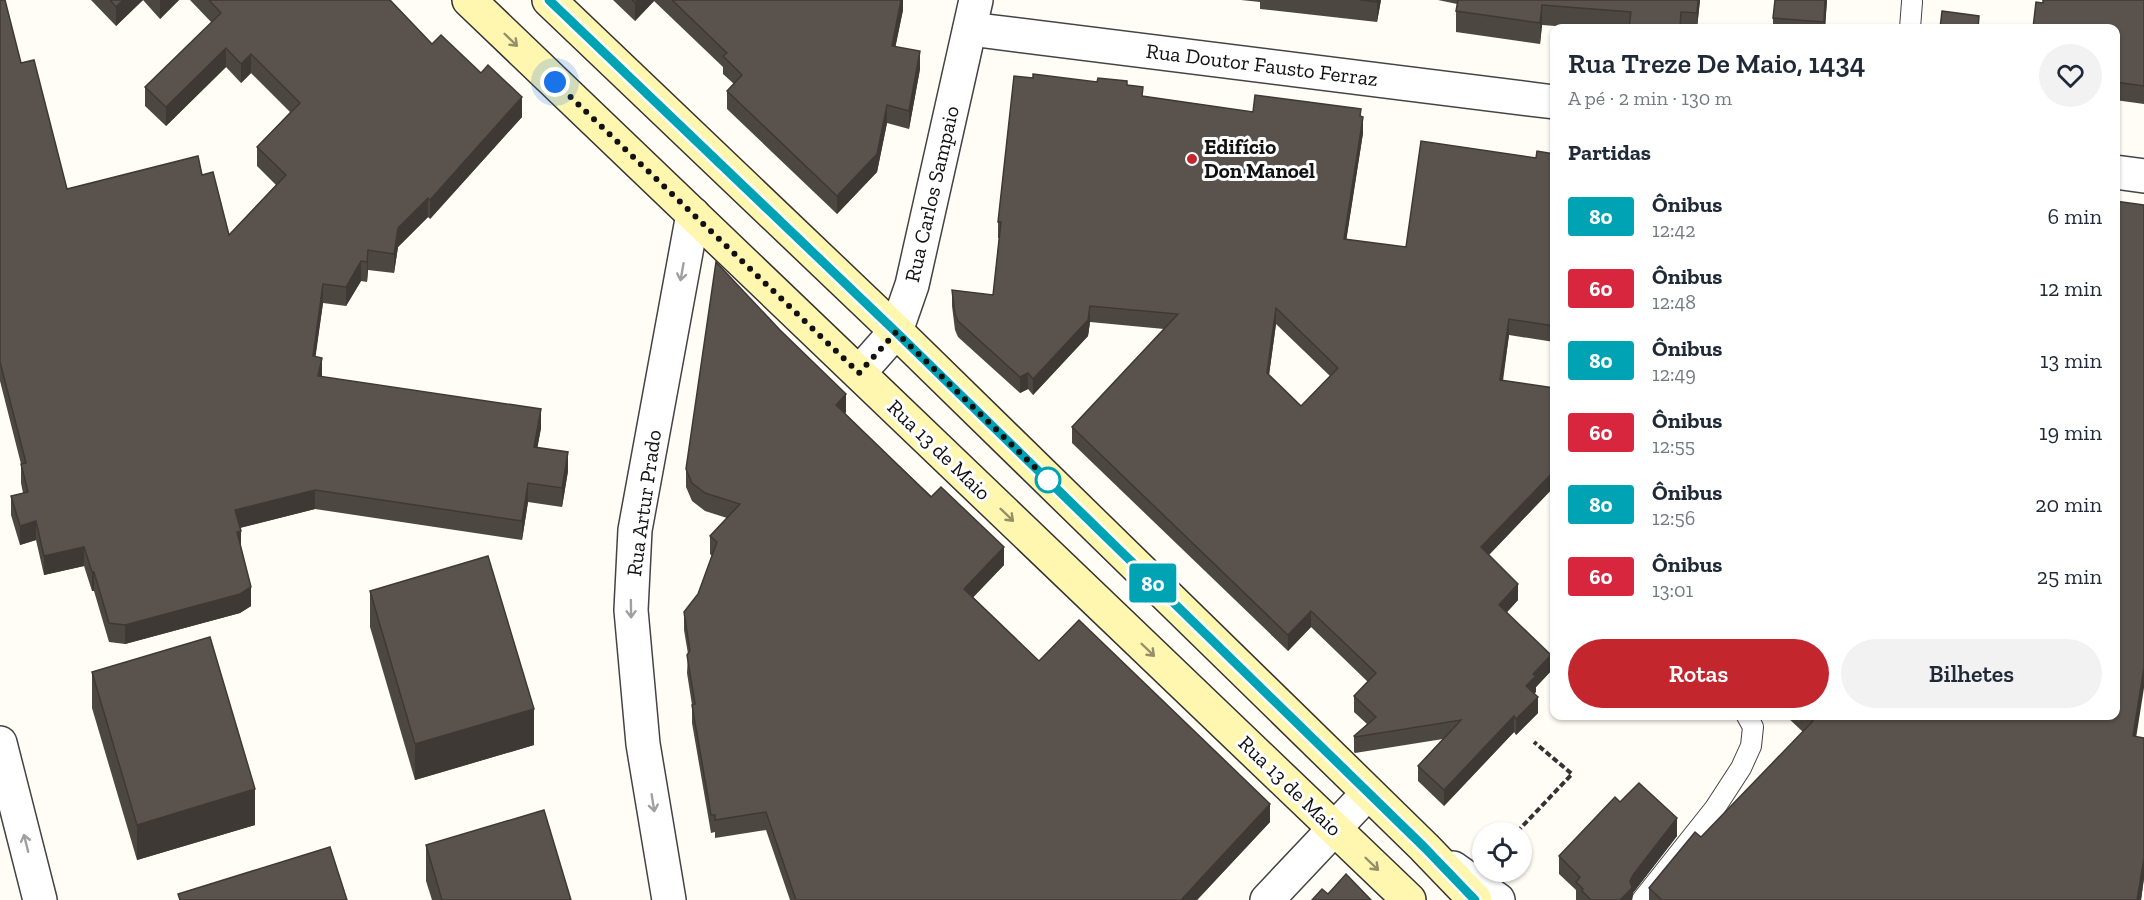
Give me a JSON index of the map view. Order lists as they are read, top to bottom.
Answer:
{
  "streets": {
    "main road": ["Rua 13 de Maio"],
    "street": ["Rua Doutor Fausto Ferraz", "Rua Carlos Sampaio", "Rua Artur Prado"]
  },
  "crossings": [
    ["Rua Doutor Fausto Ferraz", "Rua Carlos Sampaio"],
    ["Rua Carlos Sampaio", "Rua 13 de Maio"],
    ["Rua 13 de Maio", "Rua Artur Prado"]
  ],
  "one_way": ["Rua Artur Prado"],
  "places": ["Edifício Don Manoel"],
  "lines": ["bus line 80"],
  "page": {
    "on_map": "80",
    "heading": [
      ["Rua Treze De Maio, 1434", "A pé · 2 min · 130 m"],
      "Partidas"
    ],
    "list": [
      {
        "mark": "80",
        "name": "Ônibus",
        "note": "12:42",
        "value": "6 min"
      },
      {
        "mark": "60",
        "name": "Ônibus",
        "note": "12:48",
        "value": "12 min"
      },
      {
        "mark": "80",
        "name": "Ônibus",
        "note": "12:49",
        "value": "13 min"
      },
      {
        "mark": "60",
        "name": "Ônibus",
        "note": "12:55",
        "value": "19 min"
      },
      {
        "mark": "80",
        "name": "Ônibus",
        "note": "12:56",
        "value": "20 min"
      },
      {
        "mark": "60",
        "name": "Ônibus",
        "note": "13:01",
        "value": "25 min"
      }
    ],
    "buttons": ["Rotas", "Bilhetes"]
  }
}
